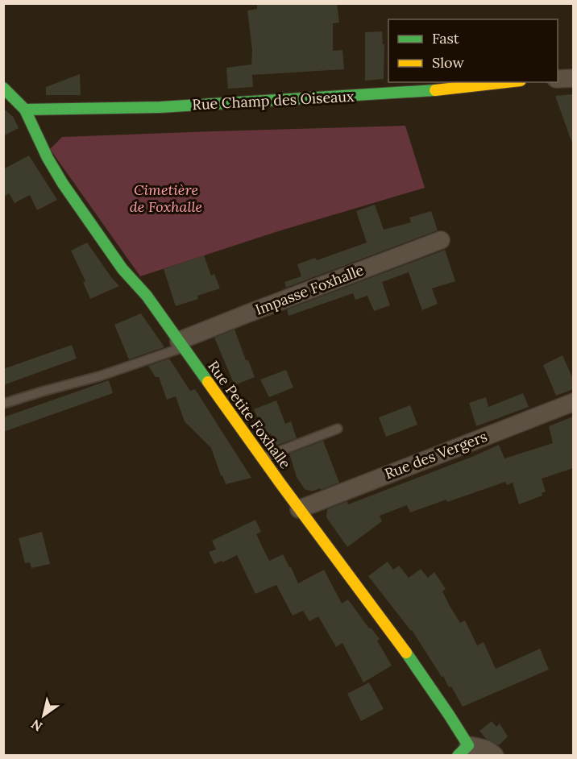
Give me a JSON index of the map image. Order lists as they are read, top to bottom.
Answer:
{
  "streets": {
    "street": [
      "Rue Champ des Oiseaux",
      "Impasse Foxhalle",
      "Rue Petite Foxhalle",
      "Rue des Vergers"
    ]
  },
  "crossings": [
    ["Rue Champ des Oiseaux", "Rue Petite Foxhalle"],
    ["Impasse Foxhalle", "Rue Petite Foxhalle"],
    ["Rue Petite Foxhalle", "Rue des Vergers"]
  ],
  "parks": ["Cimetière de Foxhalle"],
  "legend": ["Fast", "Slow"],
  "north": "bottom left"
}
